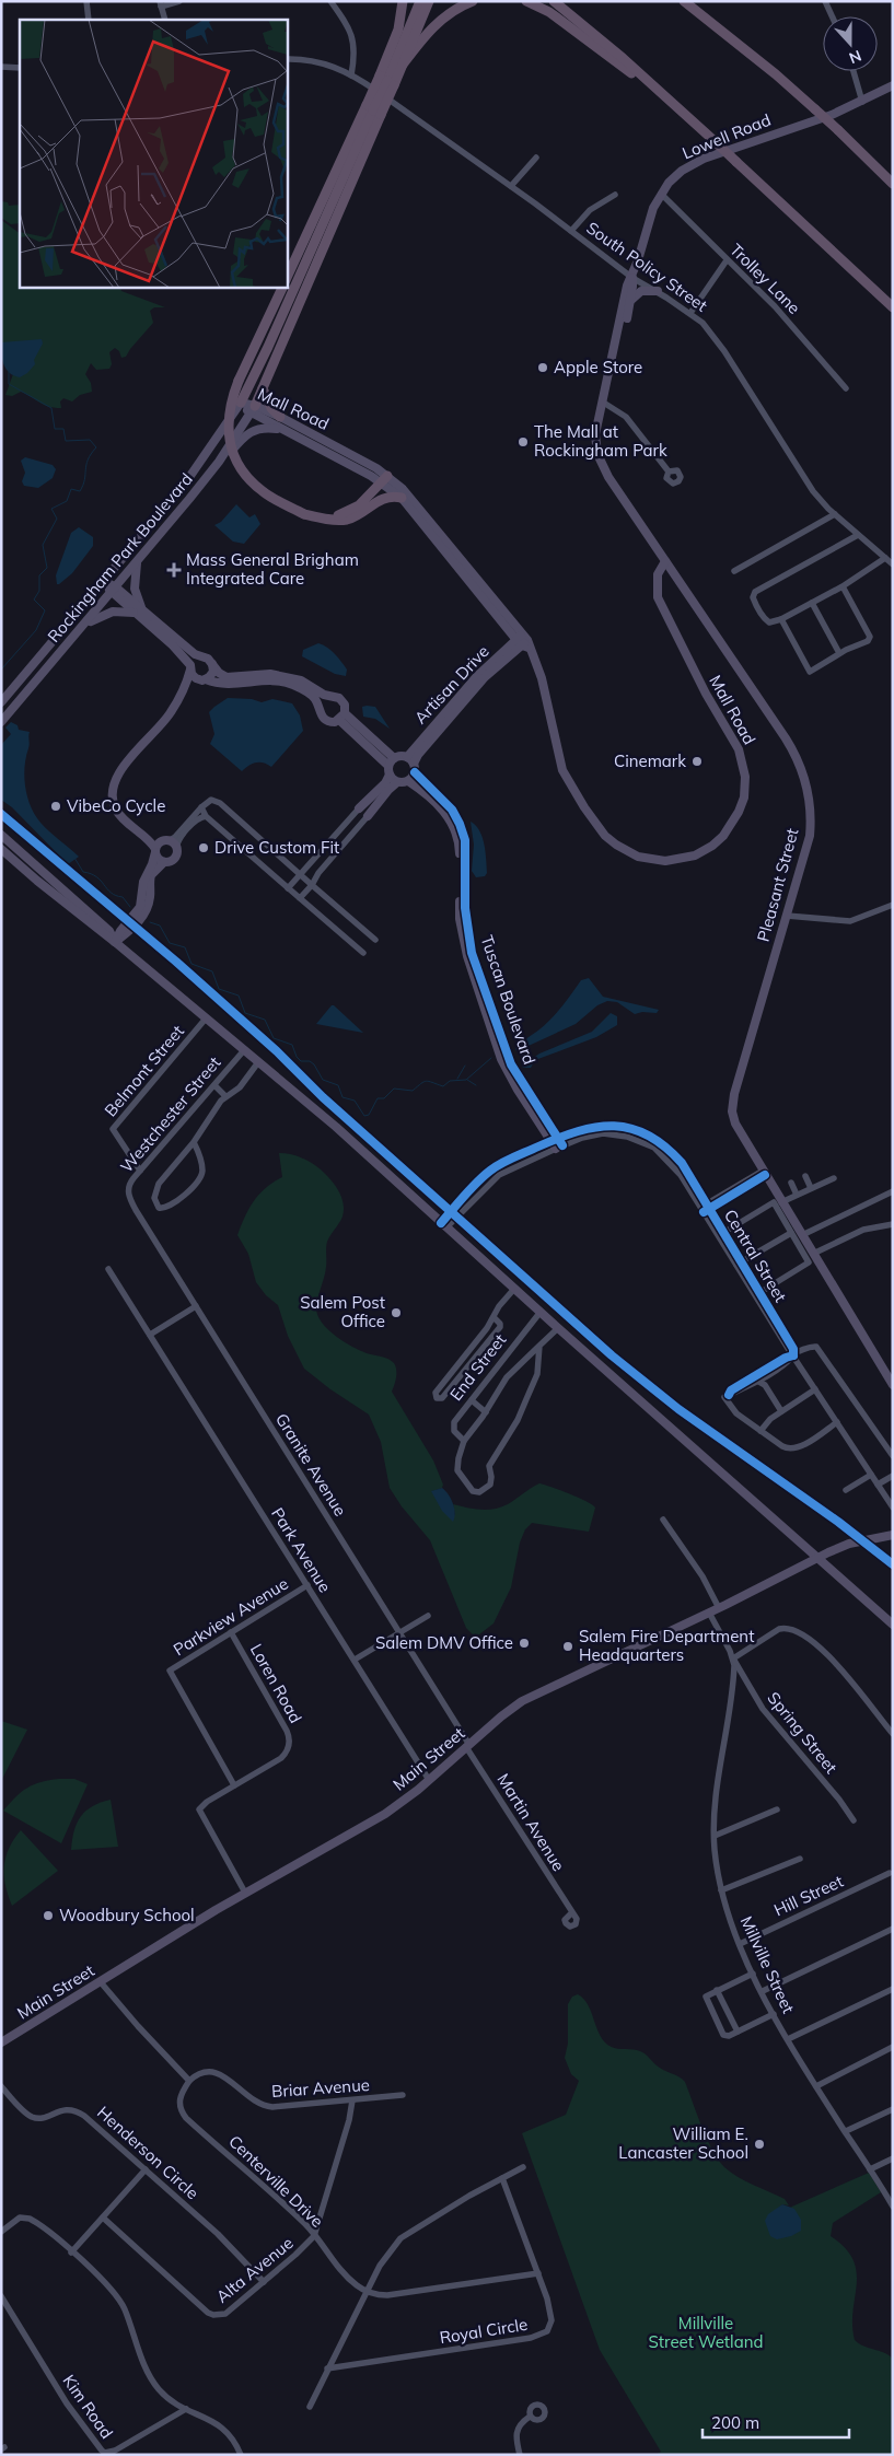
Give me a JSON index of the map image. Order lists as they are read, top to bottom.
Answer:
{
  "streets": {
    "main road": [
      "Lowell Road",
      "Mall Road",
      "Rockingham Park Boulevard",
      "Artisan Drive",
      "Pleasant Street",
      "Tuscan Boulevard",
      "Main Street"
    ],
    "street": [
      "South Policy Street",
      "Trolley Lane",
      "Belmont Street",
      "Westchester Street",
      "Central Street",
      "End Street",
      "Granite Avenue",
      "Park Avenue",
      "Parkview Avenue",
      "Loren Road",
      "Spring Street",
      "Martin Avenue",
      "Hill Street",
      "Millville Street",
      "Briar Avenue",
      "Henderson Circle",
      "Centerville Drive",
      "Alta Avenue",
      "Royal Circle",
      "Kim Road"
    ]
  },
  "crossings": [
    ["Lowell Road", "South Policy Street"],
    ["Lowell Road", "Trolley Lane"],
    ["Lowell Road", "Pleasant Street"],
    ["South Policy Street", "Pleasant Street"],
    ["Mall Road", "Rockingham Park Boulevard"],
    ["Mall Road", "Artisan Drive"],
    ["Mall Road", "Pleasant Street"],
    ["Artisan Drive", "Tuscan Boulevard"],
    ["Tuscan Boulevard", "Central Street"],
    ["Belmont Street", "Westchester Street"],
    ["Westchester Street", "Granite Avenue"],
    ["Granite Avenue", "Main Street"],
    ["Granite Avenue", "Martin Avenue"],
    ["Park Avenue", "Parkview Avenue"],
    ["Park Avenue", "Main Street"],
    ["Parkview Avenue", "Loren Road"],
    ["Spring Street", "Millville Street"],
    ["Main Street", "Martin Avenue"],
    ["Main Street", "Millville Street"],
    ["Hill Street", "Millville Street"],
    ["Briar Avenue", "Centerville Drive"],
    ["Briar Avenue", "Alta Avenue"],
    ["Henderson Circle", "Alta Avenue"],
    ["Centerville Drive", "Alta Avenue"]
  ],
  "parks": ["Millville Street Wetland"],
  "places": {
    "other": [
      "Apple Store",
      "The Mall at Rockingham Park",
      "Cinemark",
      "VibeCo Cycle",
      "Drive Custom Fit",
      "Salem Post Office",
      "Salem DMV Office",
      "Salem Fire Department Headquarters",
      "Woodbury School",
      "William E. Lancaster School"
    ],
    "health": ["Mass General Brigham Integrated Care"]
  },
  "scale_bar": "200 m",
  "north": "bottom"
}
